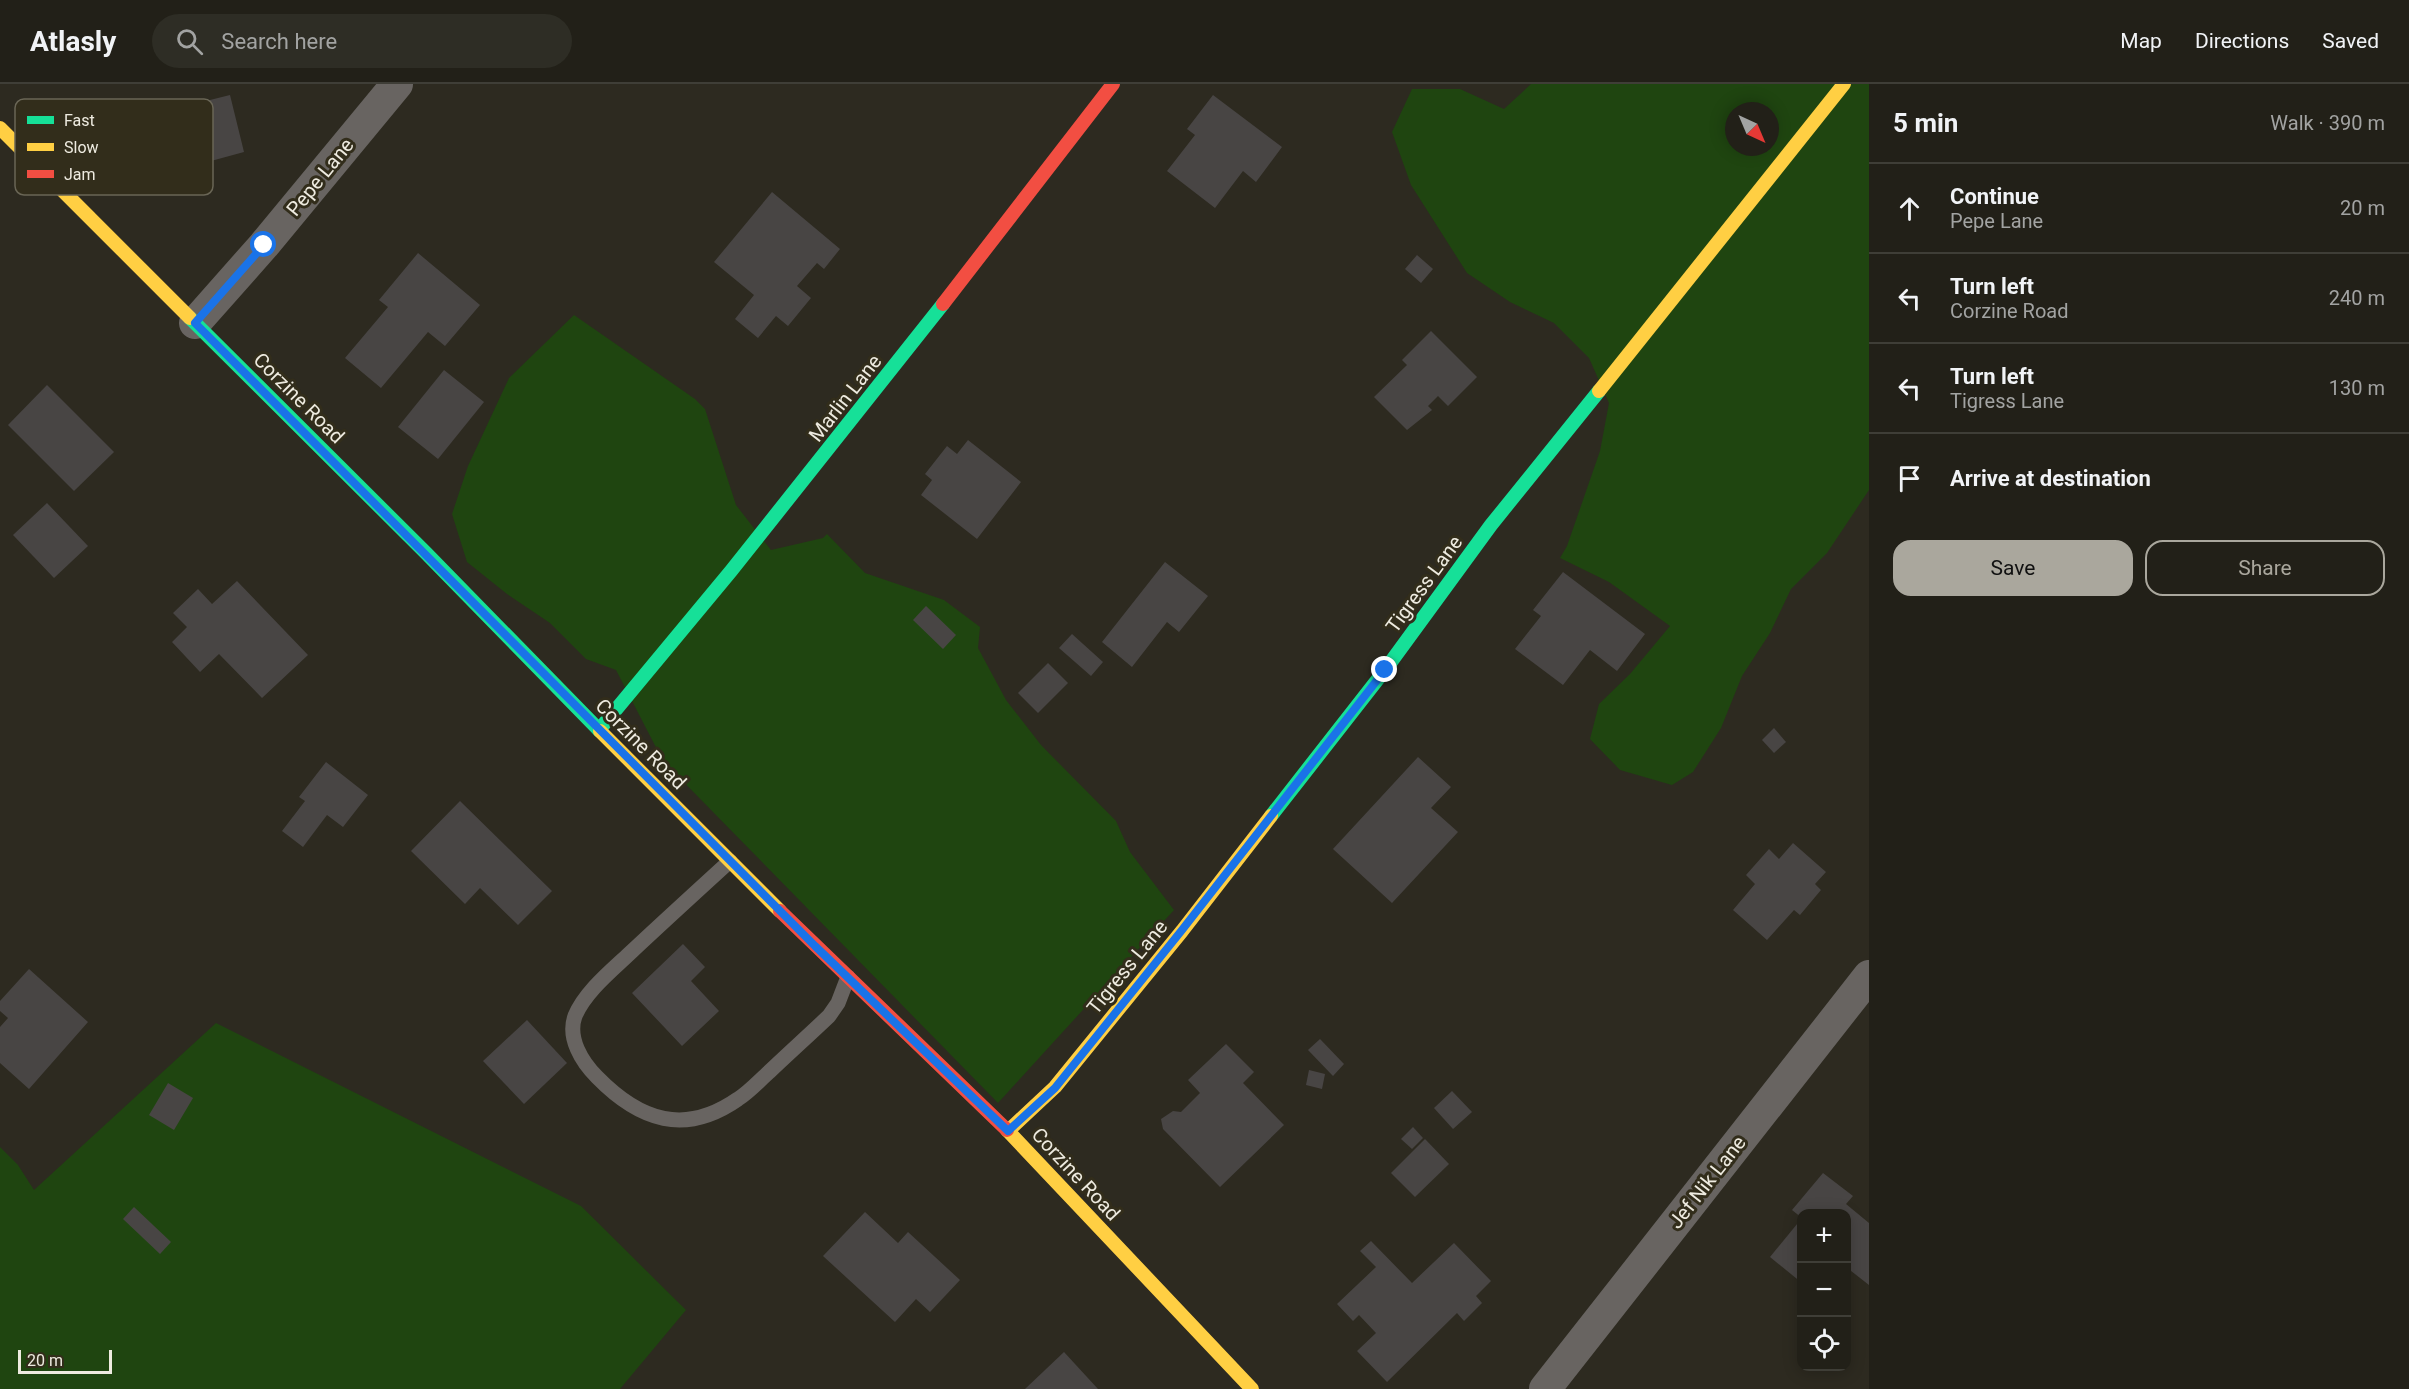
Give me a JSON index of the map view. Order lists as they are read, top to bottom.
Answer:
{
  "streets": {
    "street": [
      "Pepe Lane",
      "Corzine Road",
      "Marlin Lane",
      "Tigress Lane",
      "Jef Nik Lane"
    ]
  },
  "crossings": [
    ["Pepe Lane", "Corzine Road"],
    ["Corzine Road", "Marlin Lane"],
    ["Corzine Road", "Tigress Lane"]
  ],
  "legend": ["Fast", "Slow", "Jam"],
  "scale_bar": "20 m",
  "north": "bottom right",
  "page": {
    "header": "Atlasly",
    "search": "Search here",
    "nav": ["Map", "Directions", "Saved"],
    "heading": ["5 min", "Walk · 390 m"],
    "list": [
      ["Continue", "Pepe Lane", "20 m"],
      ["Turn left", "Corzine Road", "240 m"],
      ["Turn left", "Tigress Lane", "130 m"],
      "Arrive at destination"
    ],
    "buttons": ["Save", "Share"],
    "map_buttons": ["+", "−"],
    "scale": "20 m"
  }
}
